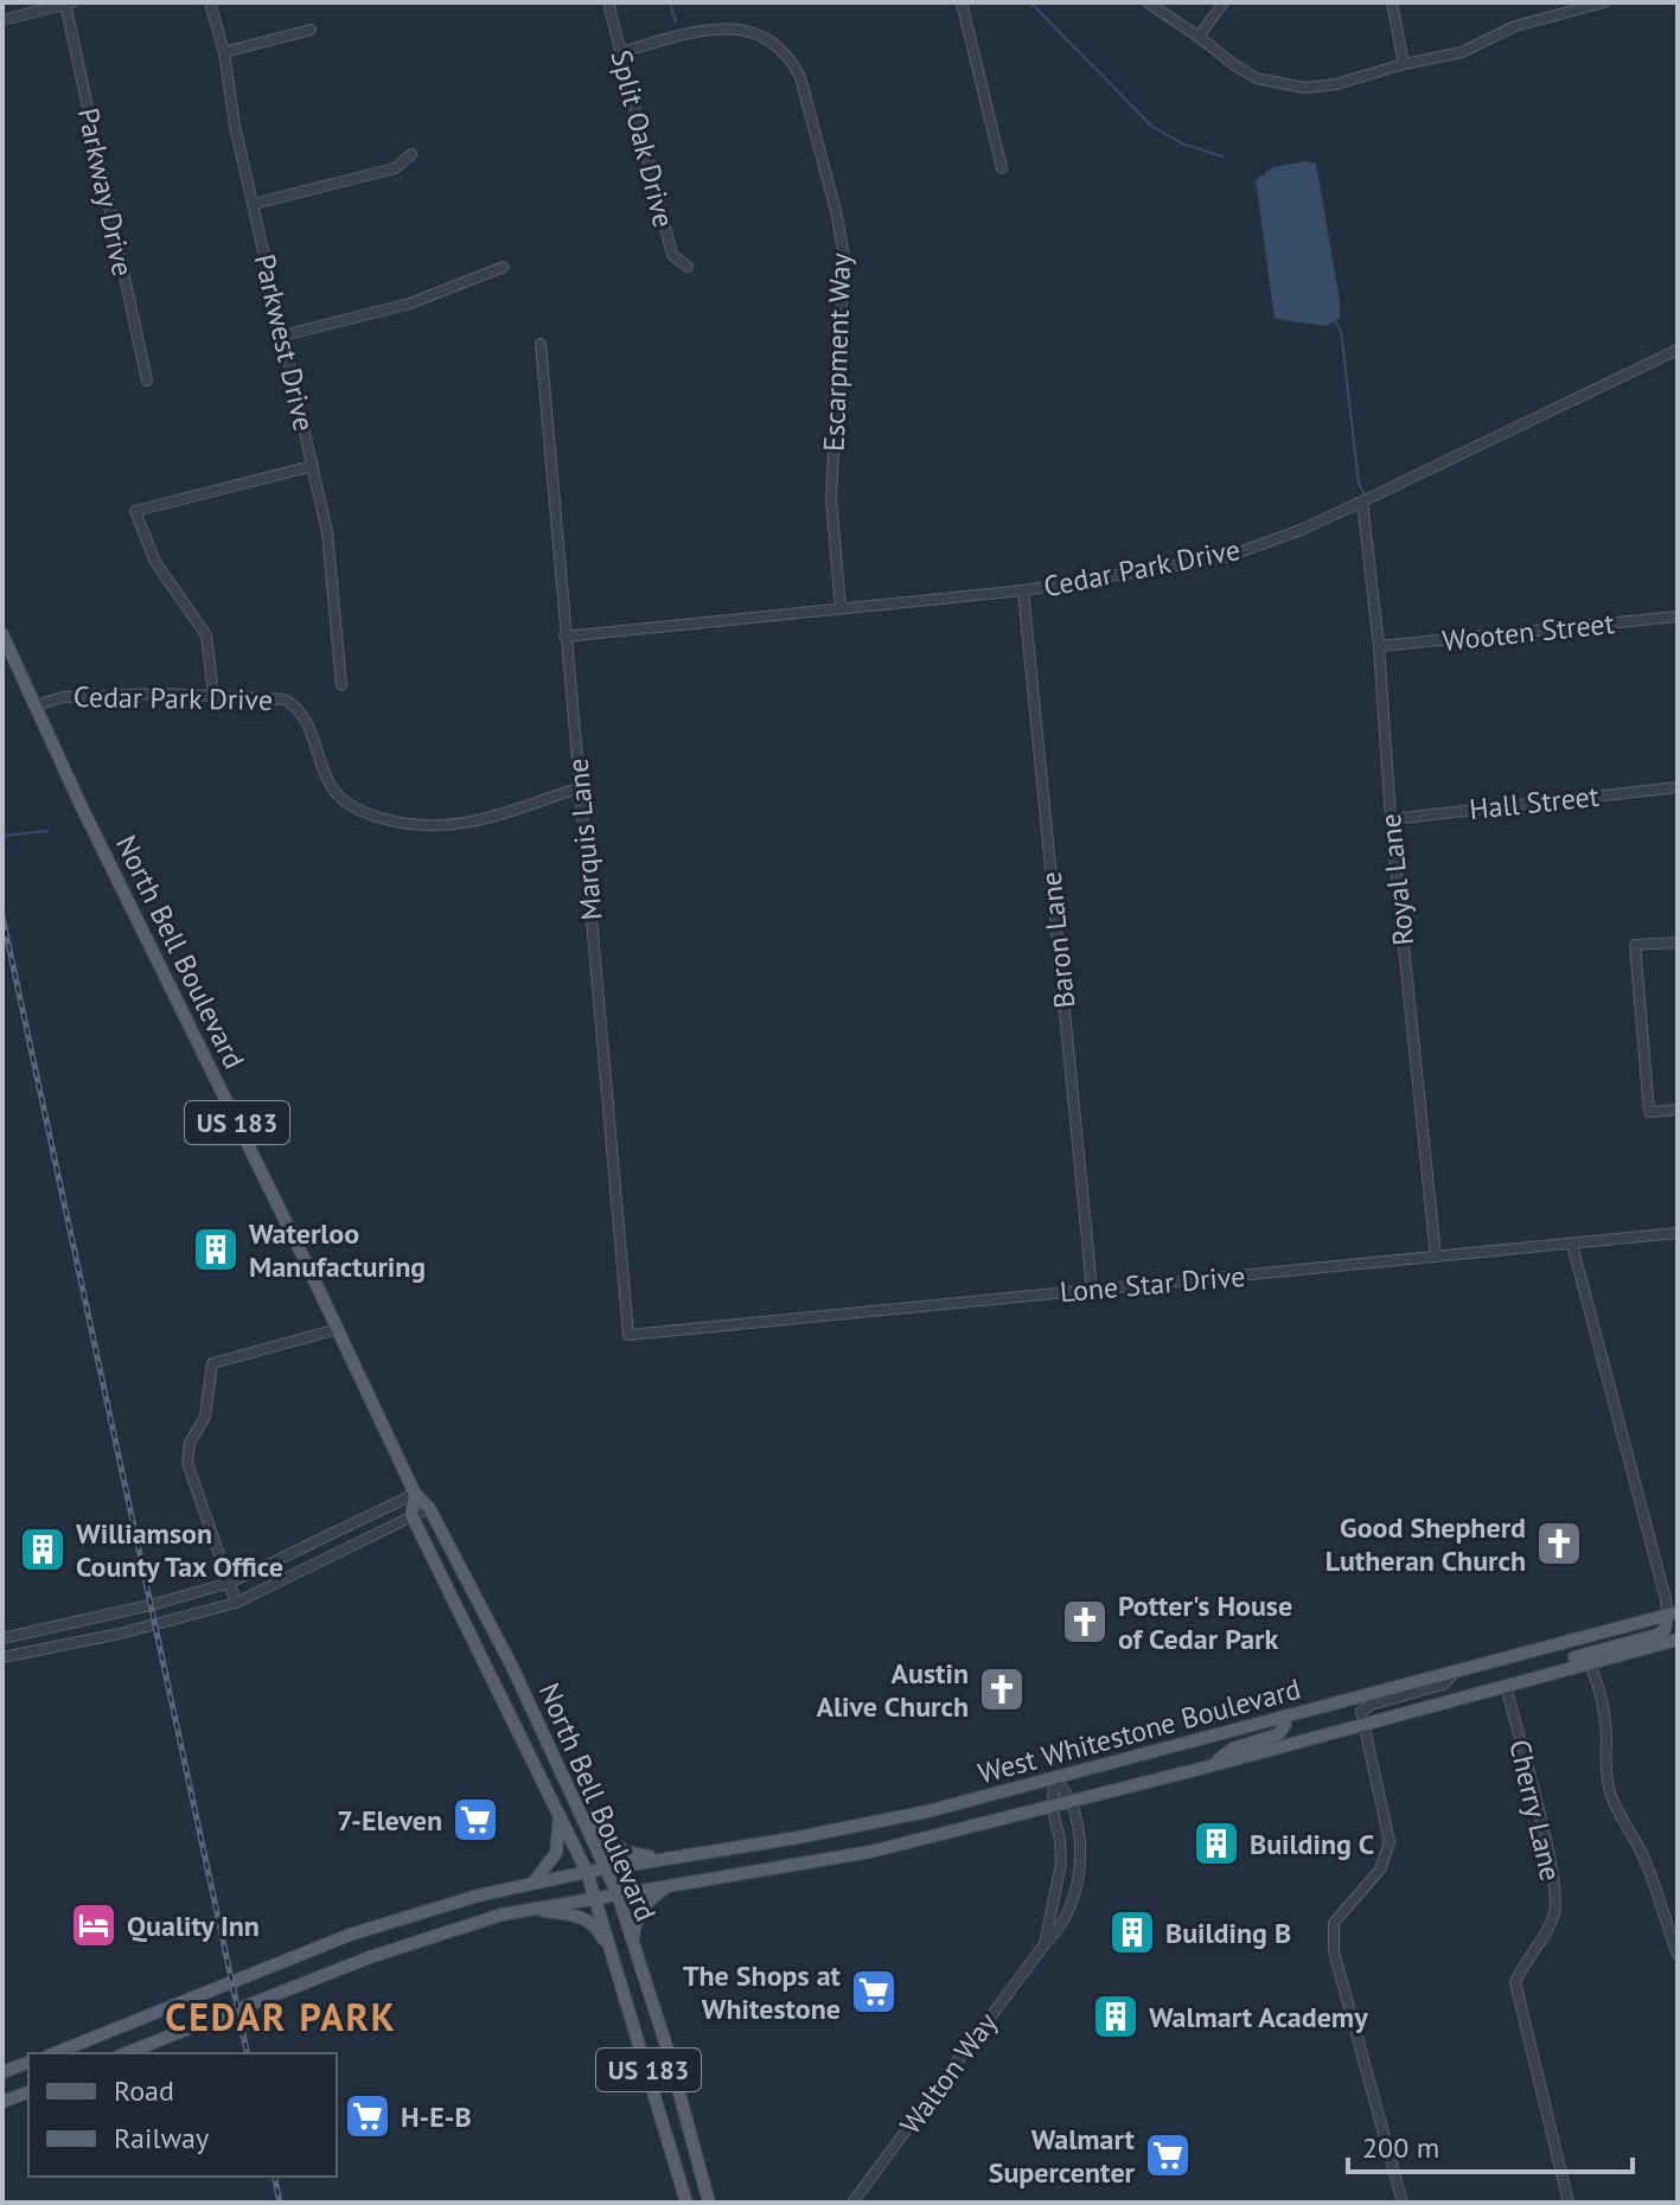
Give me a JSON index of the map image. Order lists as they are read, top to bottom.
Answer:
{
  "streets": {
    "main road": ["North Bell Boulevard", "US 183", "West Whitestone Boulevard"],
    "street": [
      "Split Oak Drive",
      "Parkway Drive",
      "Parkwest Drive",
      "Escarpment Way",
      "Cedar Park Drive",
      "Wooten Street",
      "Hall Street",
      "Marquis Lane",
      "Royal Lane",
      "Baron Lane",
      "Lone Star Drive",
      "Cherry Lane",
      "Walton Way"
    ]
  },
  "crossings": [
    ["Split Oak Drive", "Escarpment Way"],
    ["Escarpment Way", "Cedar Park Drive"],
    ["Cedar Park Drive", "Marquis Lane"],
    ["Cedar Park Drive", "Royal Lane"],
    ["Cedar Park Drive", "Baron Lane"],
    ["Cedar Park Drive", "North Bell Boulevard"],
    ["Wooten Street", "Royal Lane"],
    ["Hall Street", "Royal Lane"],
    ["Marquis Lane", "Lone Star Drive"],
    ["Royal Lane", "Lone Star Drive"],
    ["Baron Lane", "Lone Star Drive"],
    ["North Bell Boulevard", "West Whitestone Boulevard"],
    ["West Whitestone Boulevard", "Cherry Lane"],
    ["West Whitestone Boulevard", "Walton Way"]
  ],
  "districts": ["CEDAR PARK"],
  "places": {
    "building": [
      "Waterloo Manufacturing",
      "Williamson County Tax Office",
      "Building C",
      "Building B",
      "Walmart Academy"
    ],
    "church": ["Good Shepherd Lutheran Church", "Potter's House of Cedar Park", "Austin Alive Church"],
    "supermarket": [
      "7-Eleven",
      "The Shops at Whitestone",
      "H-E-B",
      "Walmart Supercenter"
    ],
    "hotel": ["Quality Inn"]
  },
  "legend": ["Road", "Railway"],
  "scale_bar": "200 m"
}
